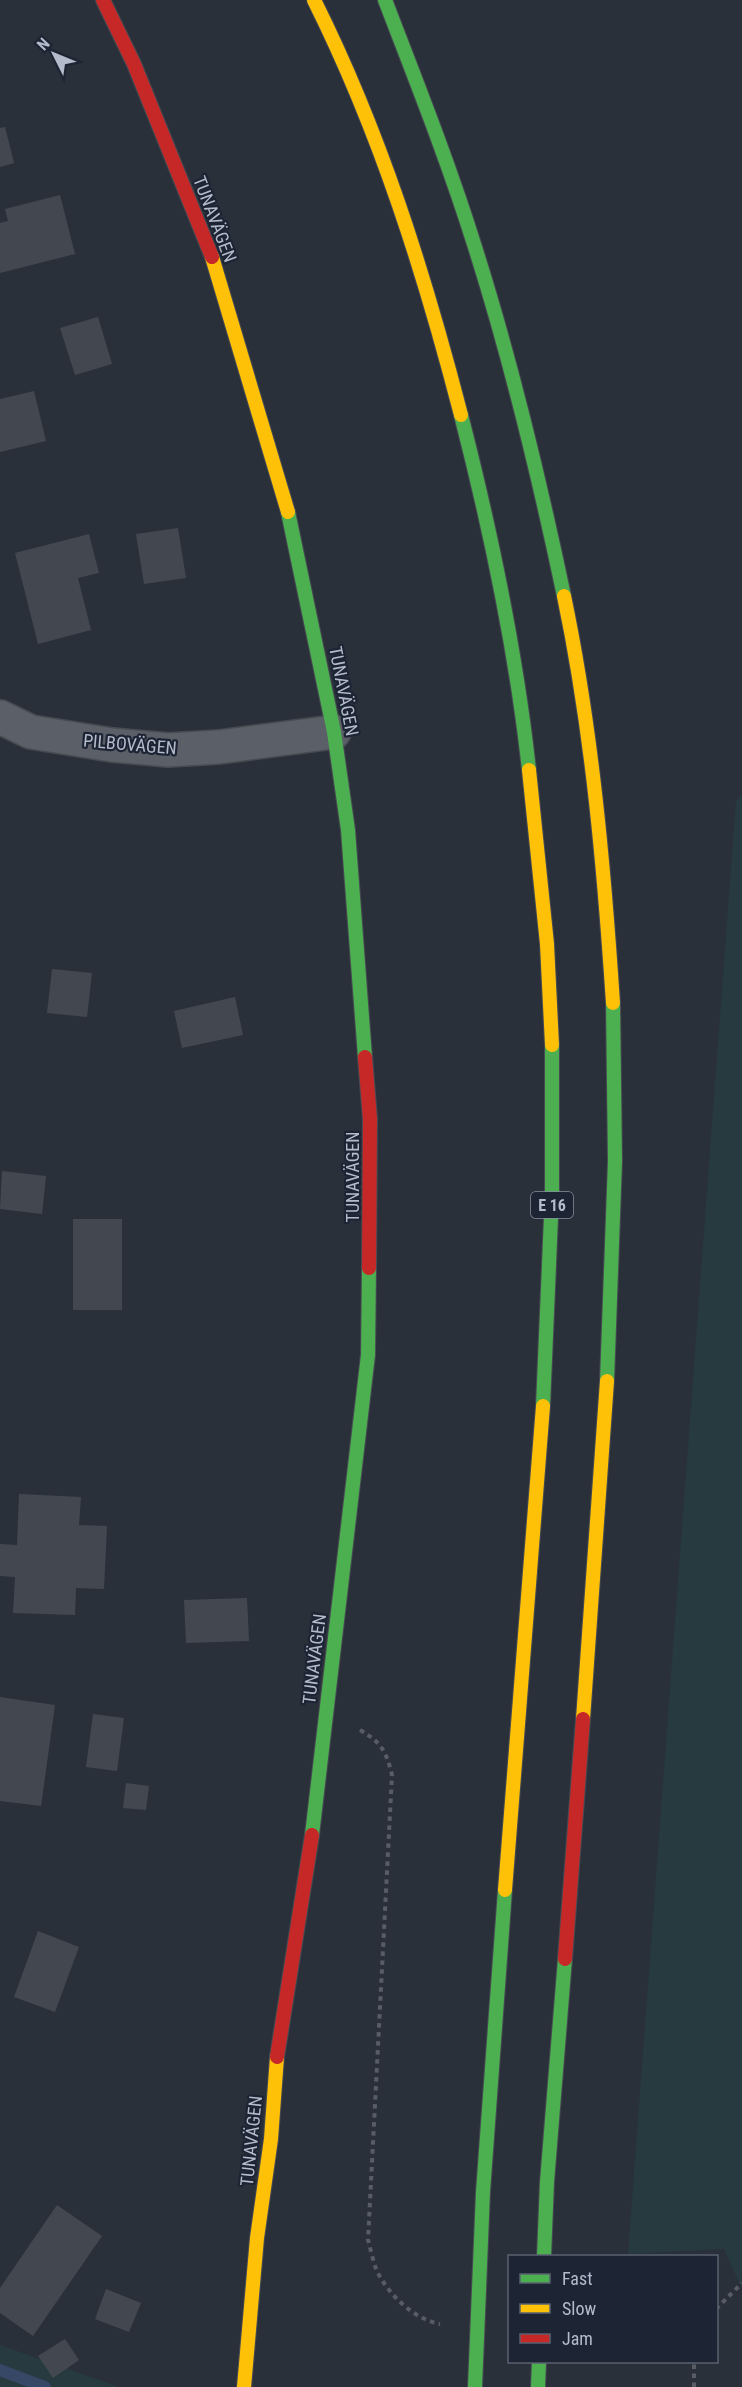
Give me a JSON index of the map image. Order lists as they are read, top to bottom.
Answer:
{
  "streets": {
    "main road": ["TUNAVÄGEN", "E 16"],
    "street": ["PILBOVÄGEN"]
  },
  "crossings": [
    ["TUNAVÄGEN", "PILBOVÄGEN"]
  ],
  "legend": ["Fast", "Slow", "Jam"],
  "north": "top left"
}
